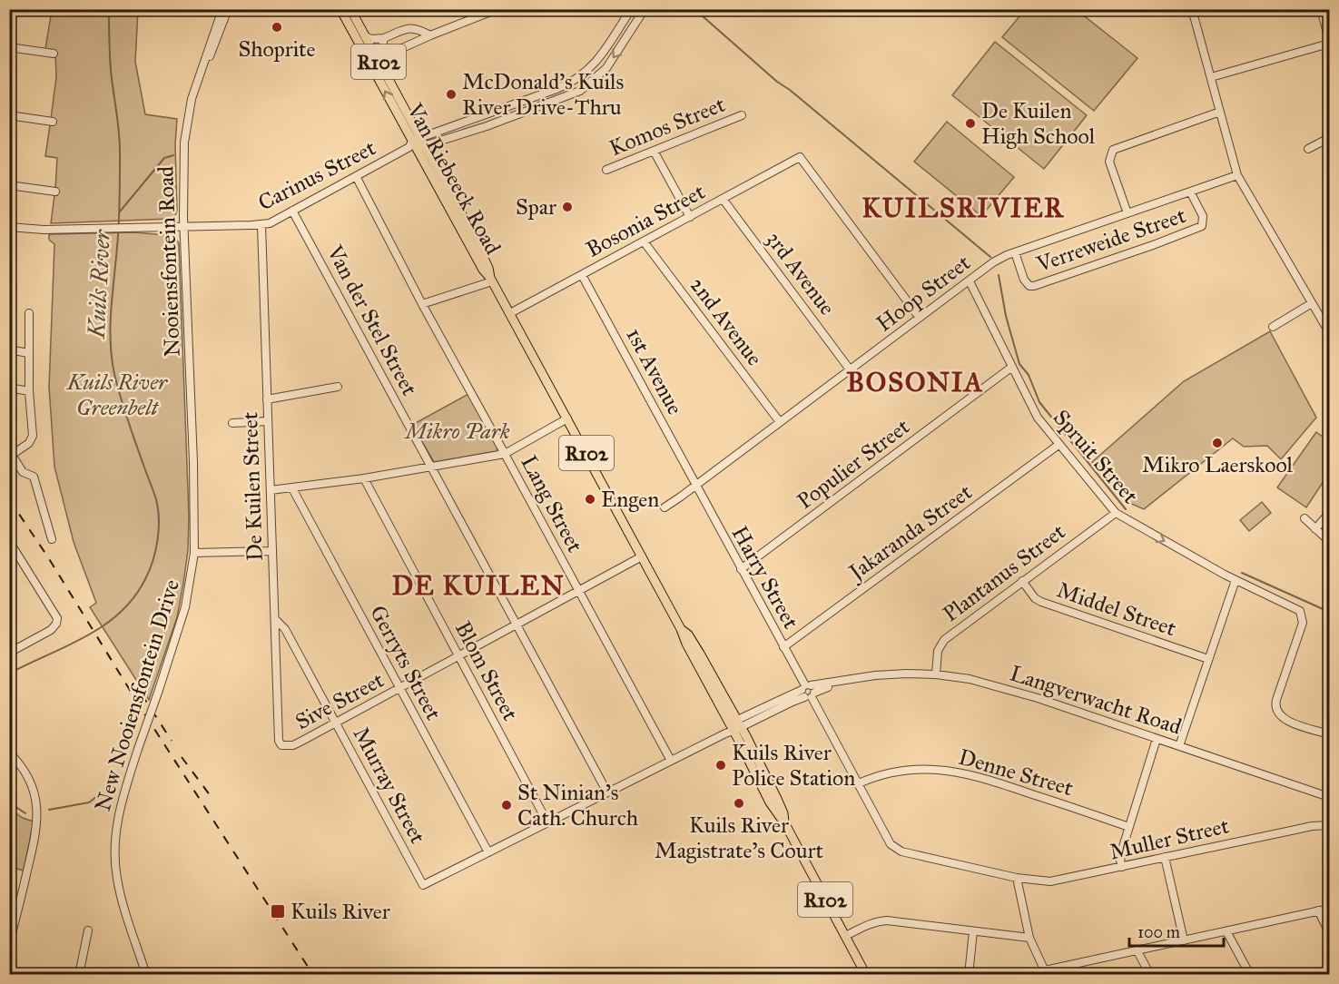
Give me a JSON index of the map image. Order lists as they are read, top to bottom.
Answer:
{
  "streets": {
    "main road": ["R102", "Van Riebeeck Road"],
    "street": [
      "Komos Street",
      "Carinus Street",
      "Bosonia Street",
      "Verreweide Street",
      "Nooiensfontein Road",
      "3rd Avenue",
      "Hoop Street",
      "Van der Stel Street",
      "2nd Avenue",
      "1st Avenue",
      "Spruit Street",
      "Populier Street",
      "De Kuilen Street",
      "Lang Street",
      "Jakaranda Street",
      "Plantanus Street",
      "Harry Street",
      "Middel Street",
      "Gerryts Street",
      "Blom Street",
      "New Nooiensfontein Drive",
      "Langverwacht Road",
      "Sive Street",
      "Denne Street",
      "Murray Street",
      "Muller Street"
    ]
  },
  "crossings": [
    ["Carinus Street", "Van Riebeeck Road"],
    ["Carinus Street", "Nooiensfontein Road"],
    ["Carinus Street", "Van der Stel Street"],
    ["Carinus Street", "De Kuilen Street"],
    ["Carinus Street", "Lang Street"],
    ["Van Riebeeck Road", "Bosonia Street"],
    ["Van Riebeeck Road", "Langverwacht Road"],
    ["Van Riebeeck Road", "Sive Street"],
    ["Bosonia Street", "3rd Avenue"],
    ["Bosonia Street", "Hoop Street"],
    ["Bosonia Street", "2nd Avenue"],
    ["Bosonia Street", "1st Avenue"],
    ["Verreweide Street", "Hoop Street"],
    ["Nooiensfontein Road", "New Nooiensfontein Drive"],
    ["3rd Avenue", "Hoop Street"],
    ["Hoop Street", "2nd Avenue"],
    ["Hoop Street", "1st Avenue"],
    ["Hoop Street", "Spruit Street"],
    ["Hoop Street", "Harry Street"],
    ["Van der Stel Street", "Langverwacht Road"],
    ["Van der Stel Street", "Sive Street"],
    ["1st Avenue", "Harry Street"],
    ["Spruit Street", "Populier Street"],
    ["Spruit Street", "Jakaranda Street"],
    ["Spruit Street", "Plantanus Street"],
    ["Populier Street", "Harry Street"],
    ["De Kuilen Street", "Sive Street"],
    ["De Kuilen Street", "Murray Street"],
    ["Lang Street", "Langverwacht Road"],
    ["Lang Street", "Sive Street"],
    ["Jakaranda Street", "Harry Street"],
    ["Plantanus Street", "Middel Street"],
    ["Plantanus Street", "Langverwacht Road"],
    ["Harry Street", "Langverwacht Road"],
    ["Harry Street", "Denne Street"],
    ["Harry Street", "Muller Street"],
    ["Gerryts Street", "Langverwacht Road"],
    ["Gerryts Street", "Sive Street"],
    ["Blom Street", "Langverwacht Road"],
    ["Blom Street", "Sive Street"],
    ["Langverwacht Road", "Murray Street"],
    ["Sive Street", "Murray Street"],
    ["Denne Street", "Muller Street"]
  ],
  "districts": ["KUILSRIVIER", "BOSONIA", "DE KUILEN"],
  "water": ["Kuils River"],
  "parks": ["Kuils River Greenbelt", "Mikro Park"],
  "places": {
    "other": [
      "Shoprite",
      "McDonald's Kuils River Drive-Thru",
      "De Kuilen High School",
      "Spar",
      "Mikro Laerskool",
      "Engen",
      "Kuils River Police Station",
      "Kuils River Magistrate's Court",
      "St Ninian's Cath. Church"
    ],
    "transit": ["Kuils River"]
  },
  "scale_bar": "100 m"
}
